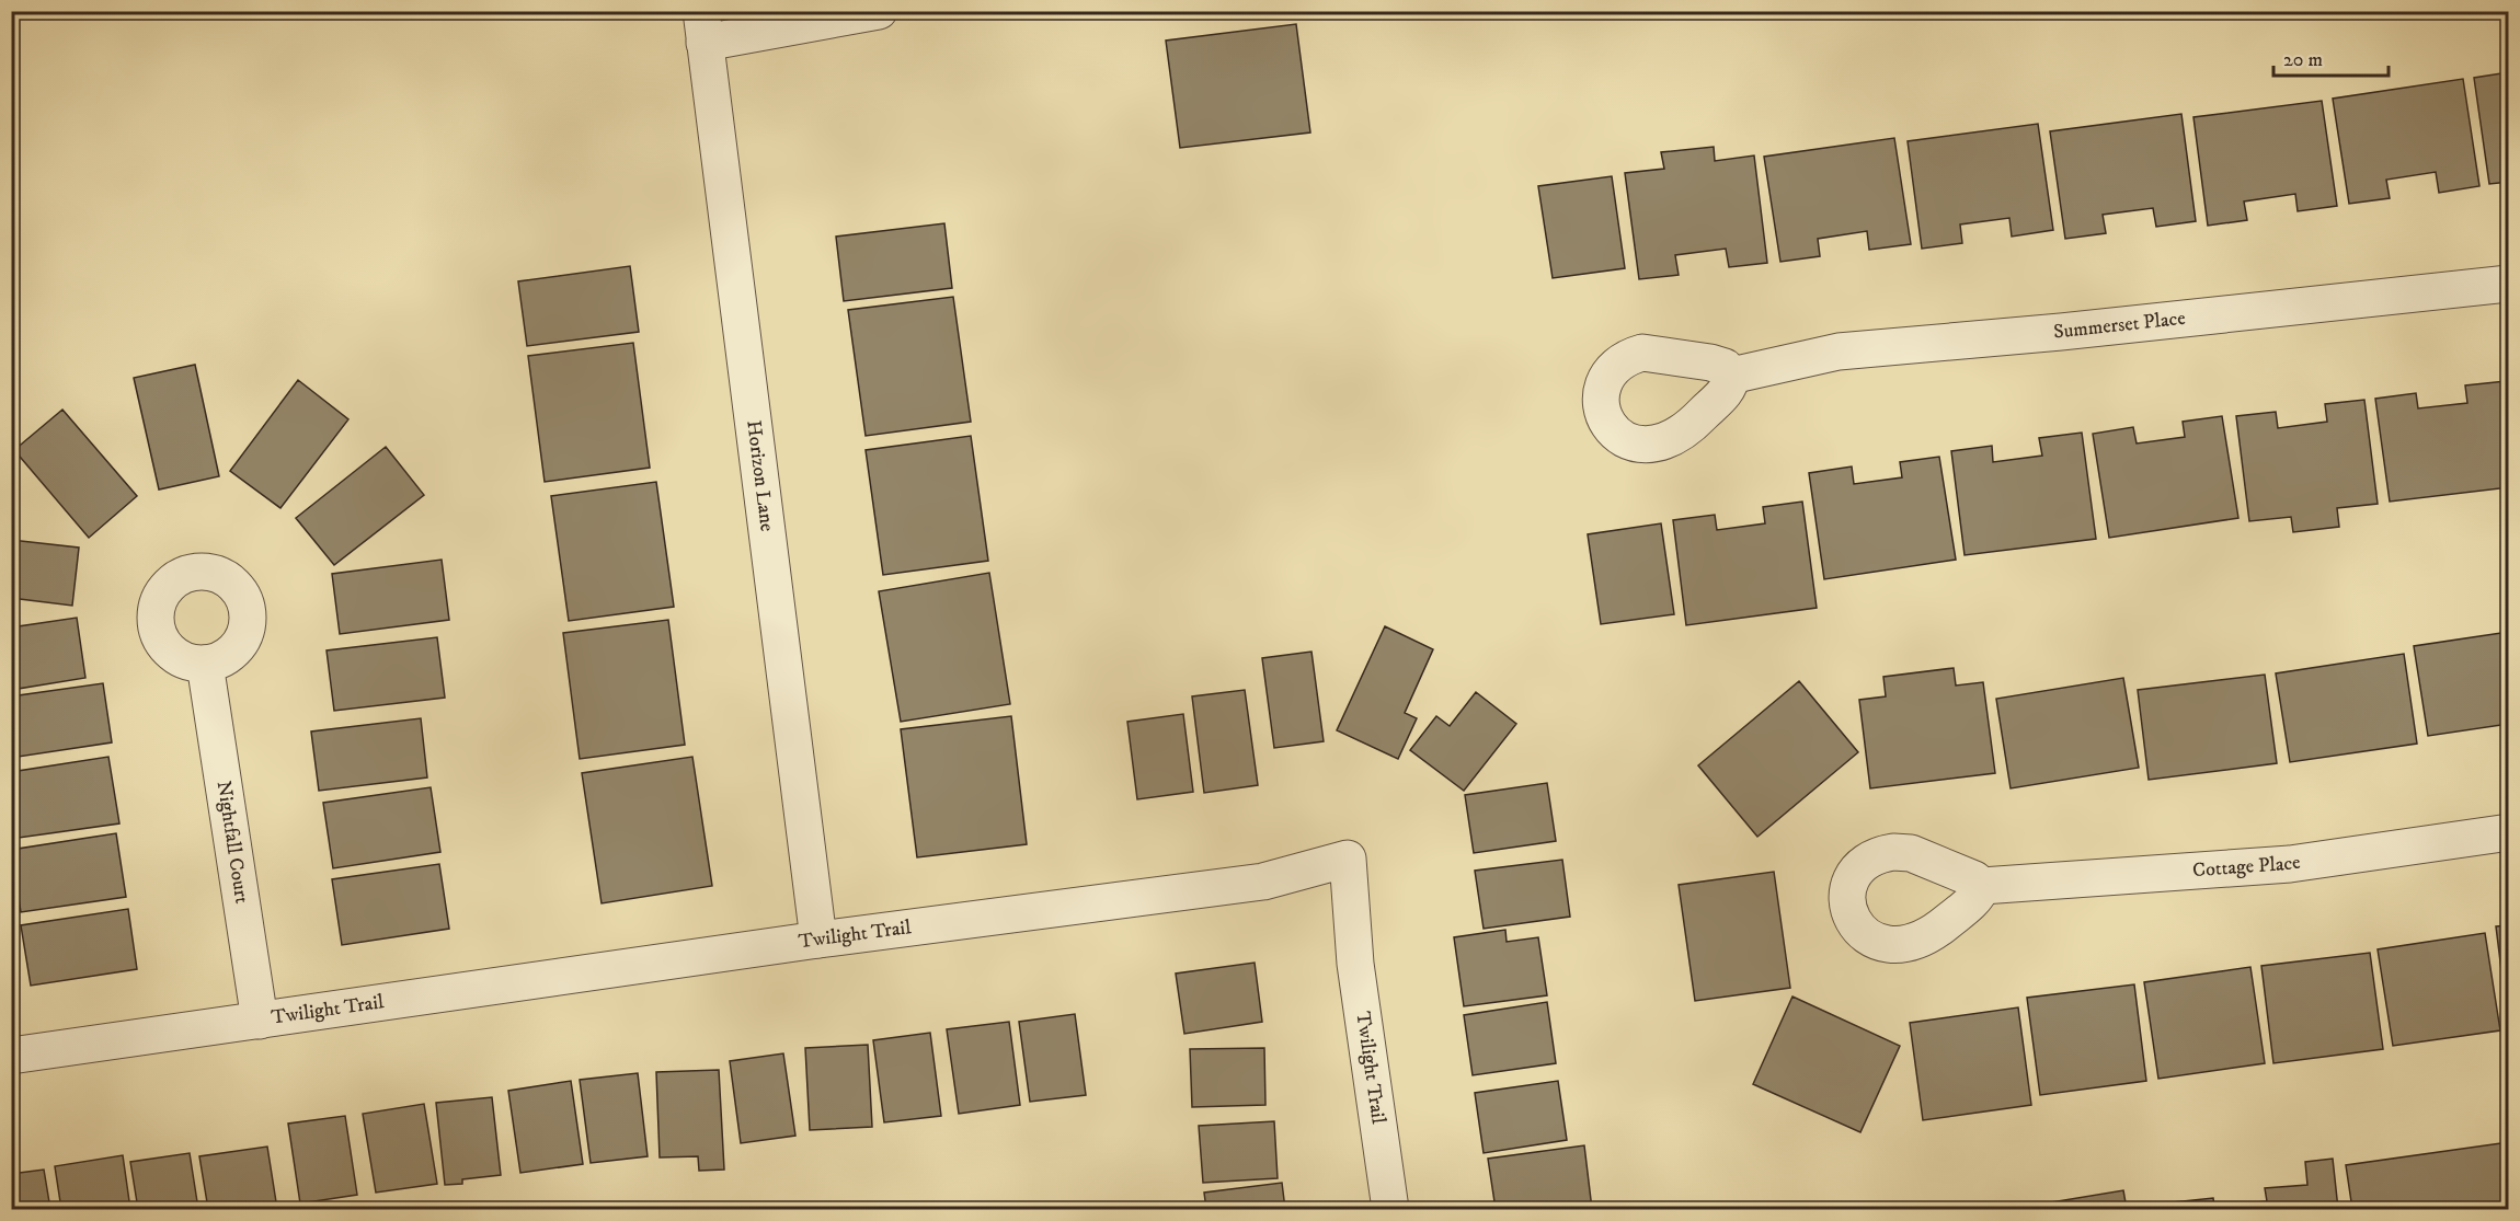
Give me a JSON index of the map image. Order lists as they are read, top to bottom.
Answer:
{
  "streets": {
    "street": [
      "Summerset Place",
      "Horizon Lane",
      "Nightfall Court",
      "Cottage Place",
      "Twilight Trail"
    ]
  },
  "crossings": [
    ["Horizon Lane", "Twilight Trail"],
    ["Nightfall Court", "Twilight Trail"]
  ],
  "scale_bar": "20 m"
}
